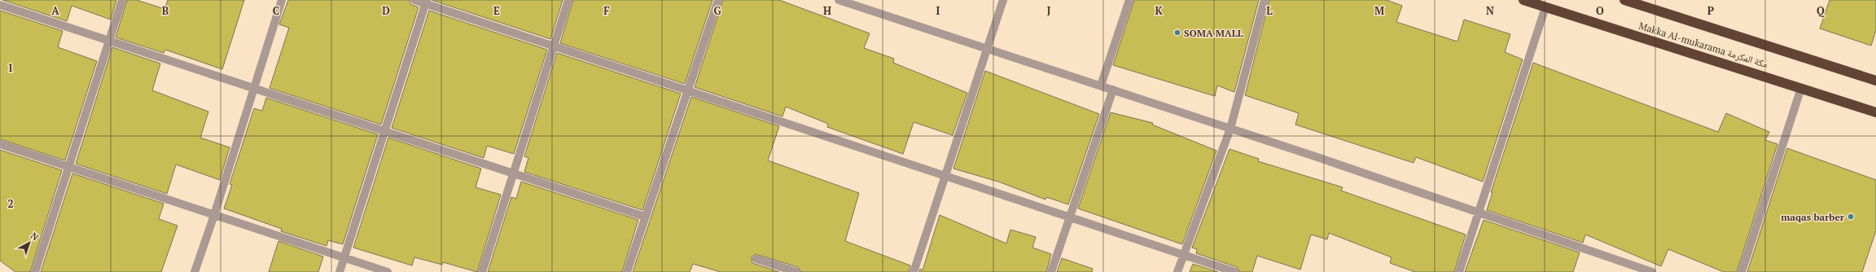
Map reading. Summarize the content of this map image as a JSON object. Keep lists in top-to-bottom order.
{
  "streets": {
    "highway": ["Makka Al-mukarama مكة المكرمة"]
  },
  "places": ["SOMA MALL", "maqas barber"],
  "north": "top right",
  "grid": {
    "columns": [
      "A",
      "B",
      "C",
      "D",
      "E",
      "F",
      "G",
      "H",
      "I",
      "J",
      "K",
      "L",
      "M",
      "N",
      "O",
      "P",
      "Q"
    ],
    "rows": ["1", "2"]
  }
}
